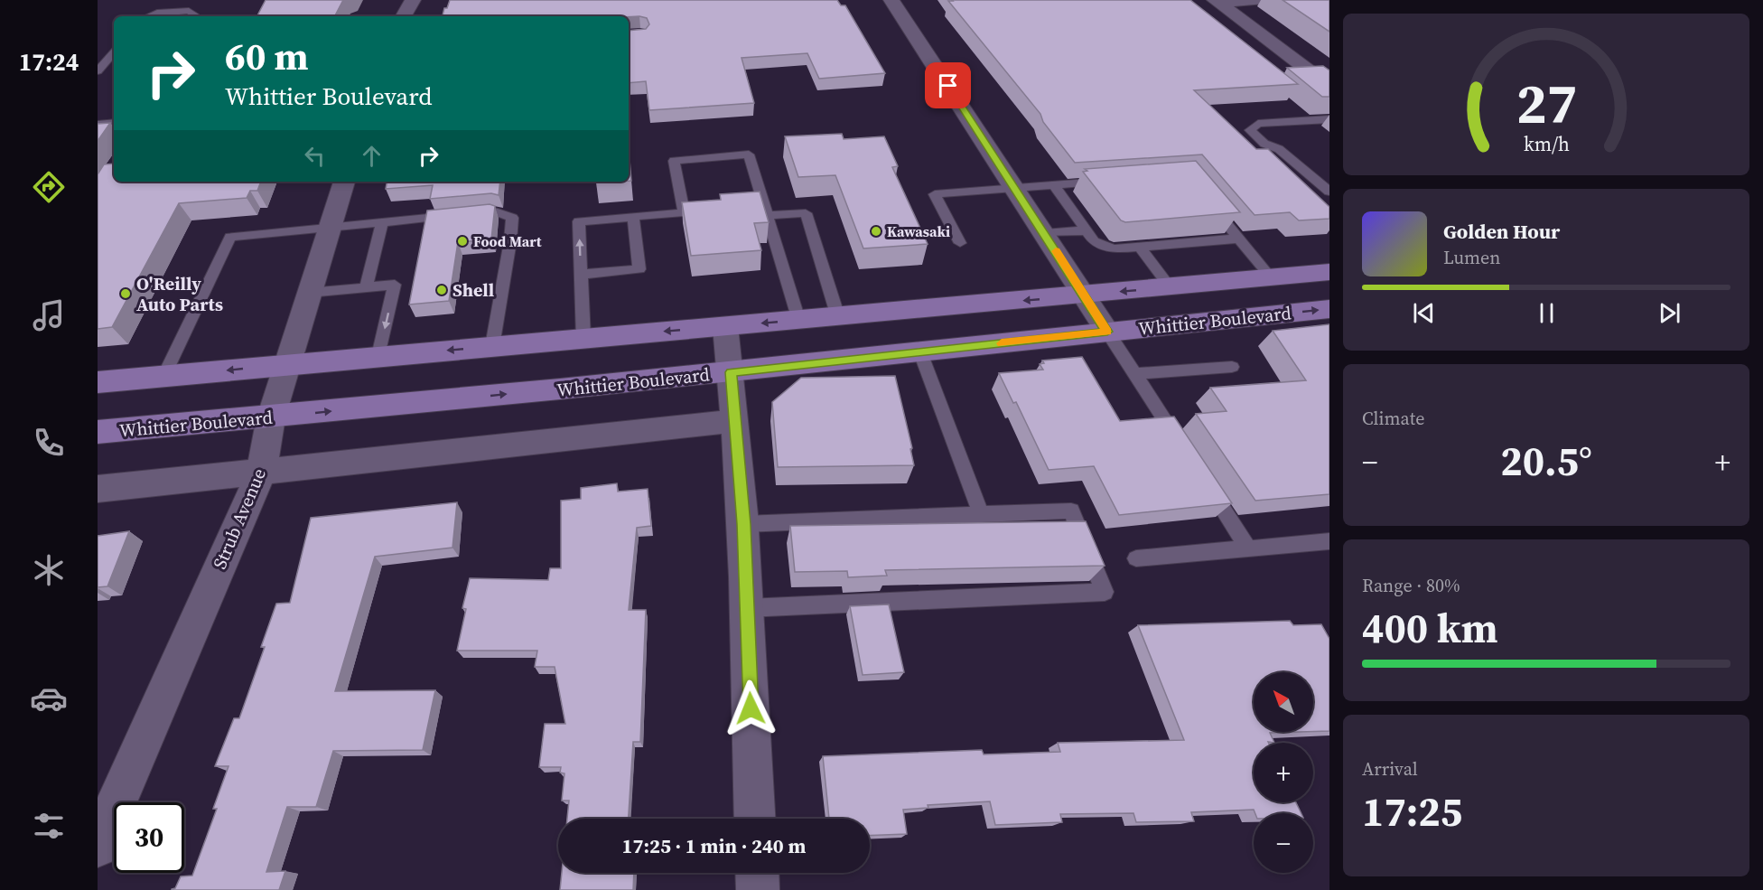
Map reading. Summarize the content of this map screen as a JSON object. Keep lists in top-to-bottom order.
{
  "streets": {
    "main road": ["Whittier Boulevard"],
    "street": ["Strub Avenue"]
  },
  "crossings": [
    ["Whittier Boulevard", "Strub Avenue"]
  ],
  "places": [
    "Kawasaki",
    "Food Mart",
    "Shell",
    "O'Reilly Auto Parts"
  ],
  "north": "top left",
  "page": {
    "tabs": "17:24",
    "turn": ["60 m", "Whittier Boulevard"],
    "song": ["Golden Hour", "Lumen"],
    "tile": [
      "Climate",
      ["Range · 80%", "400 km"],
      ["Arrival", "17:25"]
    ],
    "heat": ["−", "20.5°", "+"],
    "map_buttons": ["+", "−"],
    "limit": "30",
    "trip": "17:25 · 1 min · 240 m",
    "gauge": ["27", "km/h"]
  }
}
